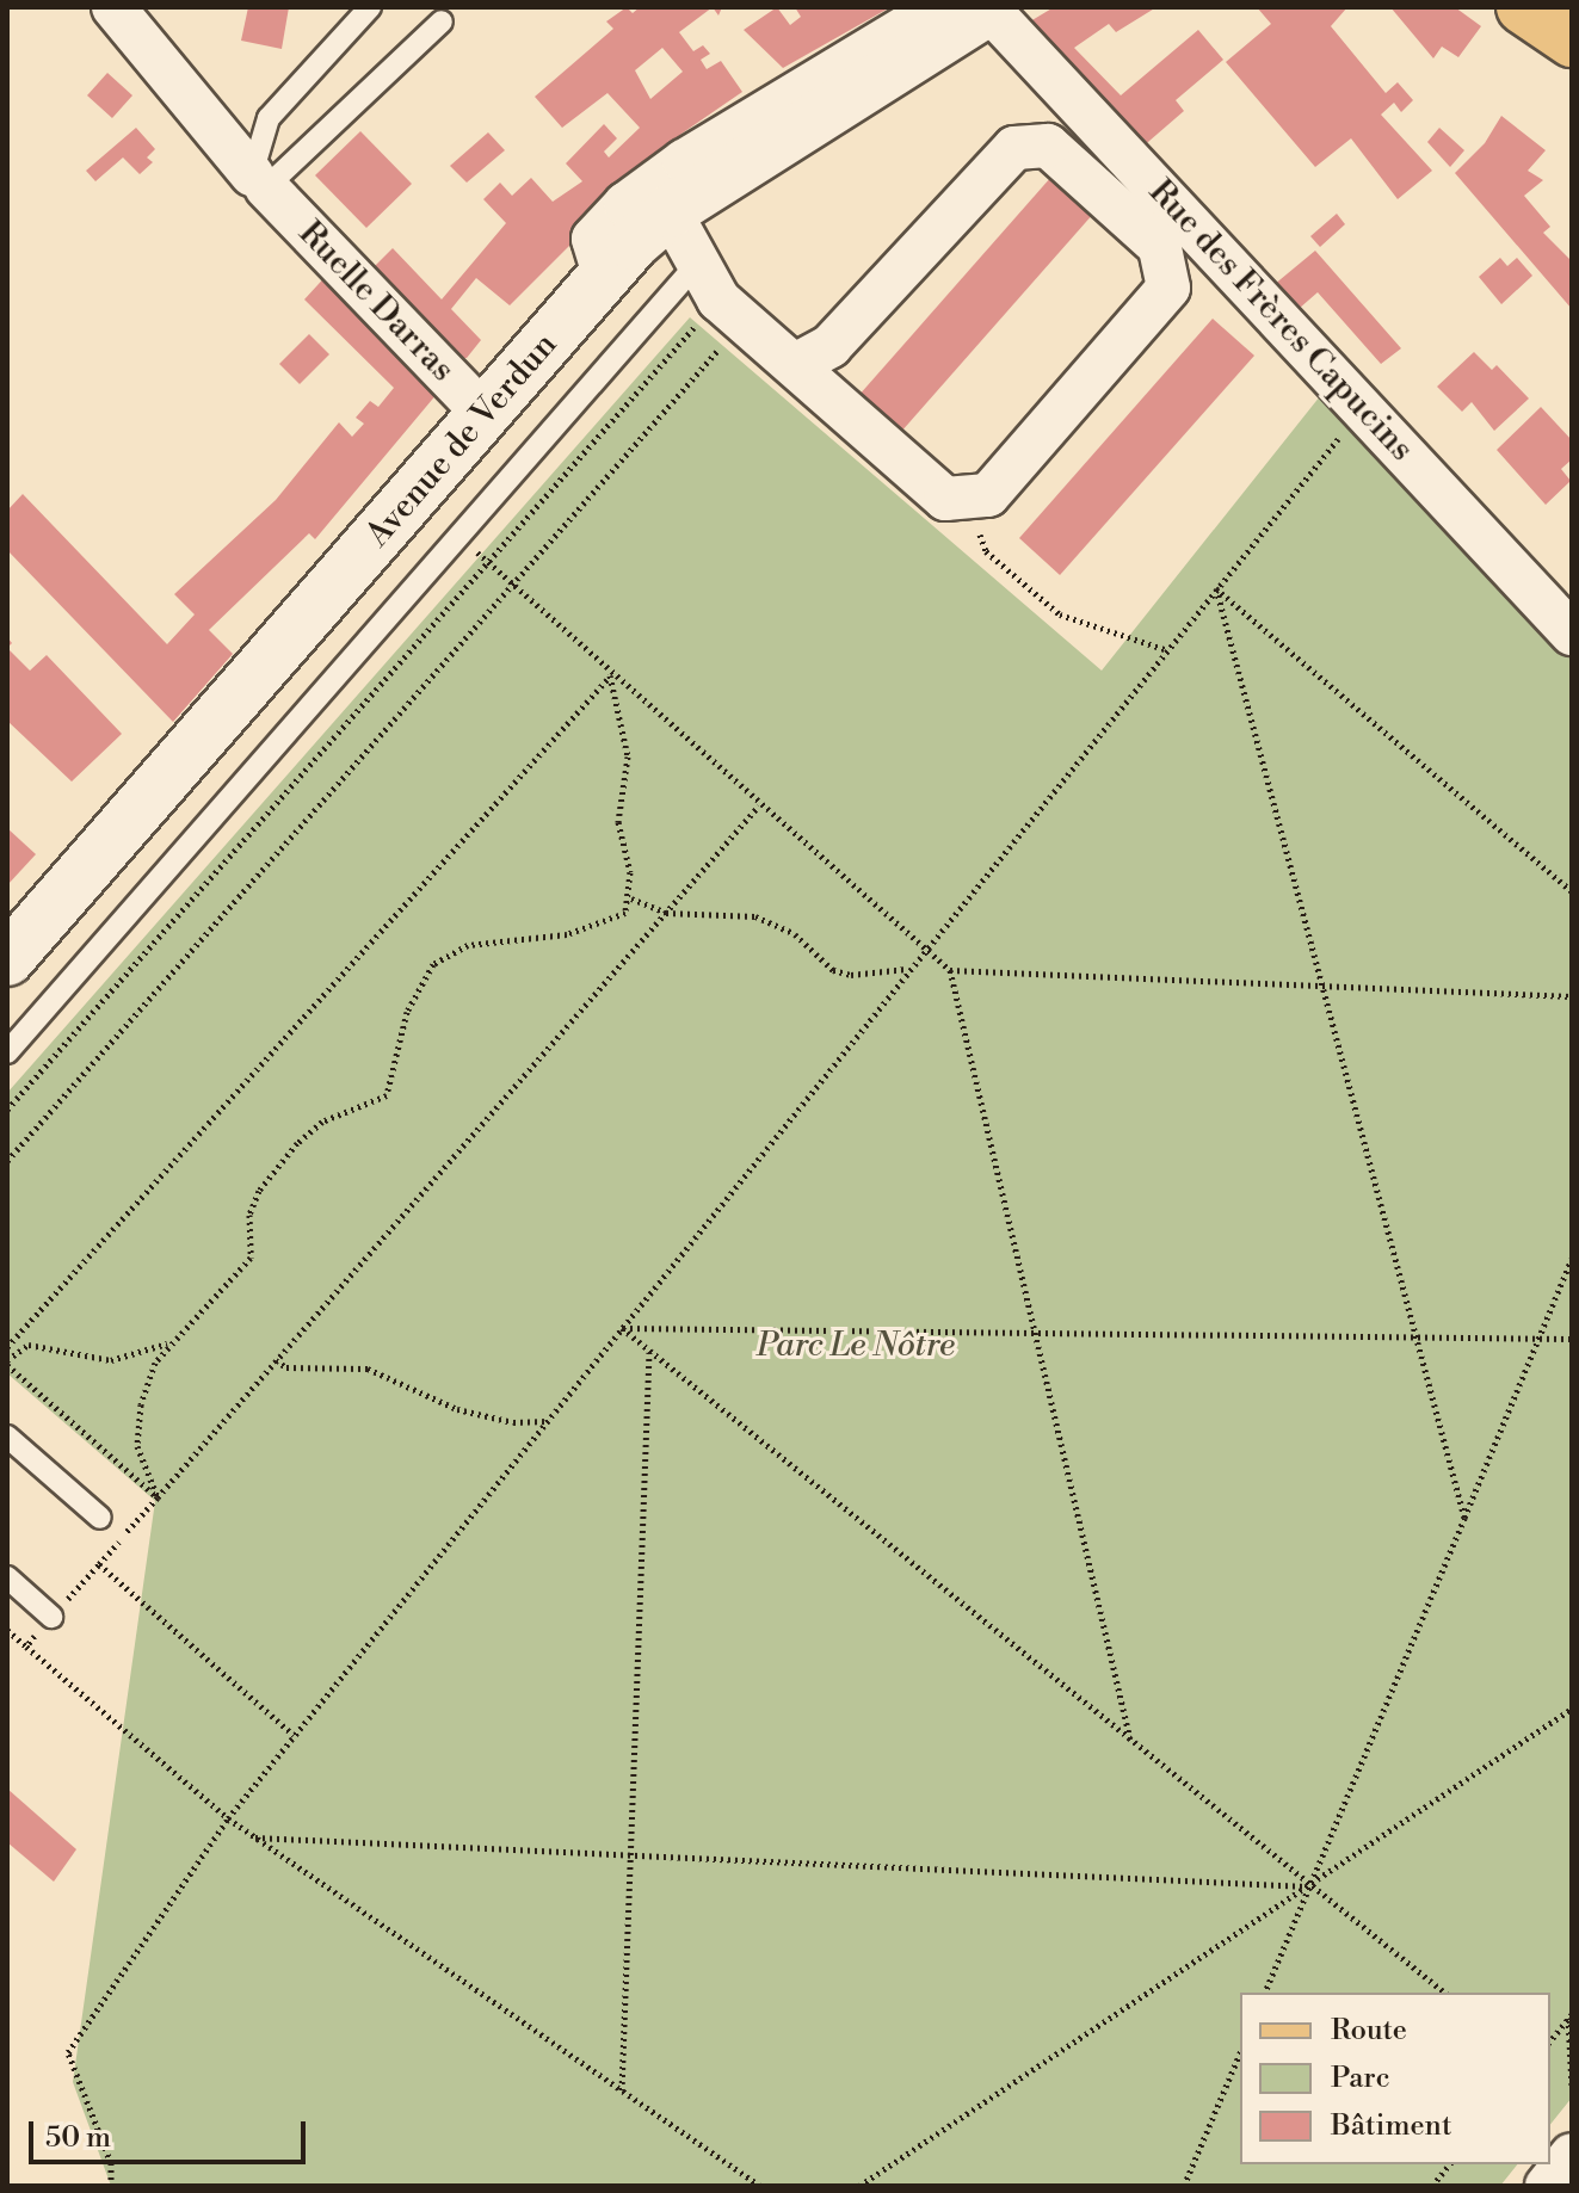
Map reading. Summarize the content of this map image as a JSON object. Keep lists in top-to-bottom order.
{
  "streets": {
    "main road": ["Avenue de Verdun"],
    "street": ["Ruelle Darras", "Rue des Frères Capucins"]
  },
  "crossings": [
    ["Ruelle Darras", "Avenue de Verdun"],
    ["Rue des Frères Capucins", "Avenue de Verdun"]
  ],
  "parks": ["Parc Le Nôtre"],
  "legend": ["Route", "Parc", "Bâtiment"],
  "scale_bar": "50 m"
}
